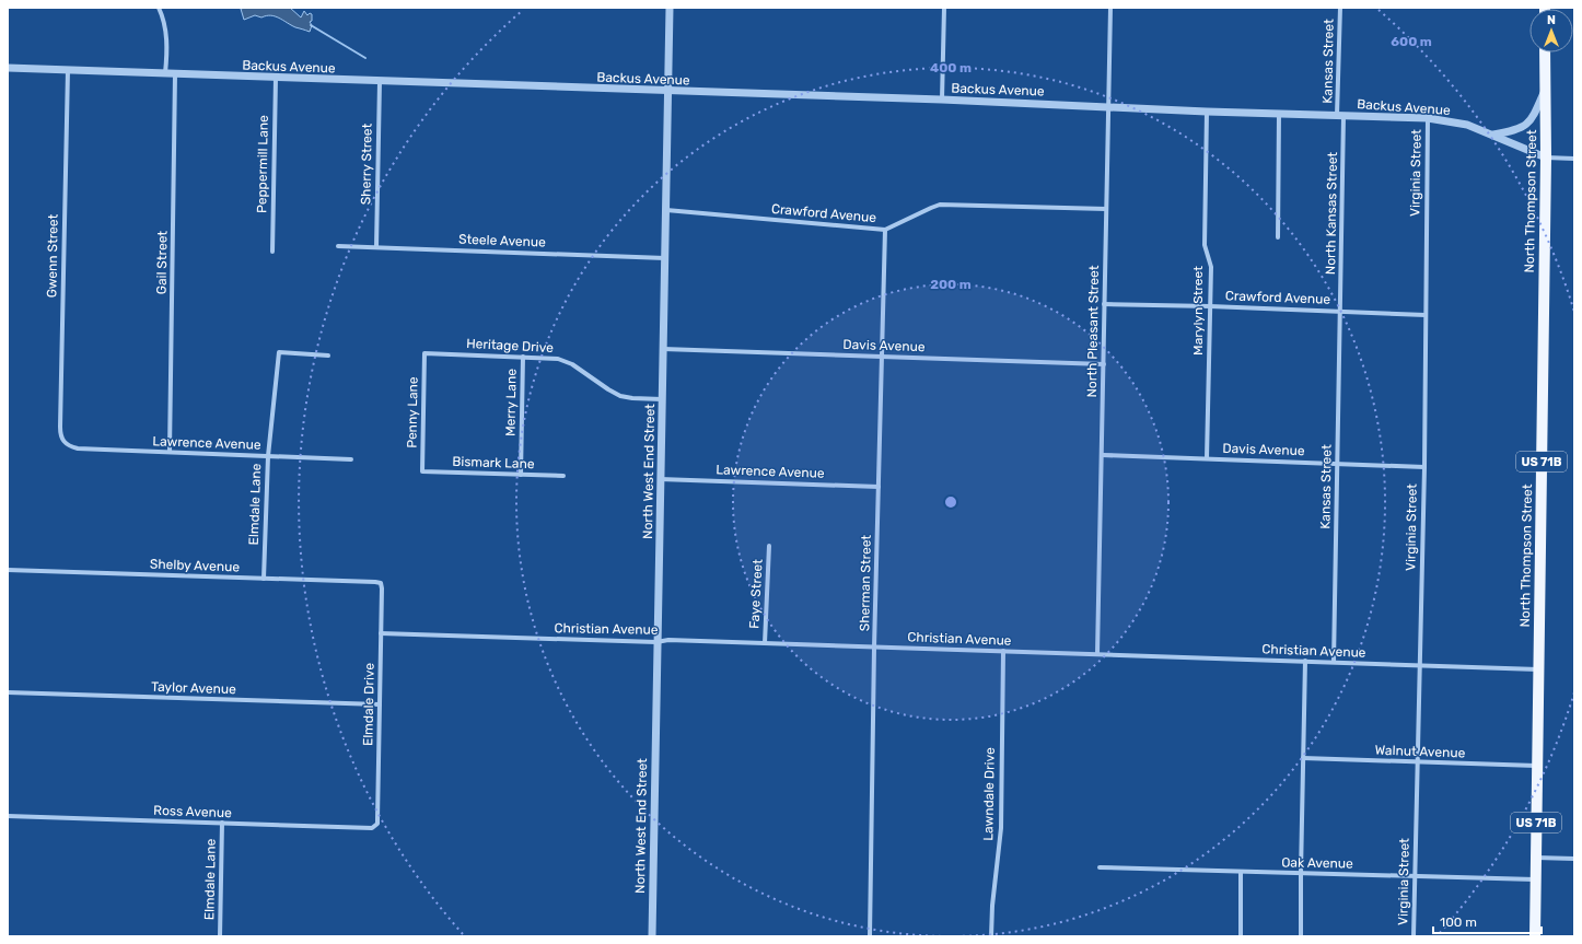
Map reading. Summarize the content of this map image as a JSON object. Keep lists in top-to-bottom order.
{
  "streets": {
    "main road": ["North Thompson Street", "US 71B"],
    "street": [
      "Kansas Street",
      "Backus Avenue",
      "Peppermill Lane",
      "Sherry Street",
      "Virginia Street",
      "Crawford Avenue",
      "North Kansas Street",
      "Steele Avenue",
      "Gwenn Street",
      "Gail Street",
      "Marylyn Street",
      "North Pleasant Street",
      "Heritage Drive",
      "Davis Avenue",
      "Merry Lane",
      "Penny Lane",
      "Lawrence Avenue",
      "Bismark Lane",
      "North West End Street",
      "Elmdale Lane",
      "Shelby Avenue",
      "Sherman Street",
      "Faye Street",
      "Christian Avenue",
      "Taylor Avenue",
      "Elmdale Drive",
      "Walnut Avenue",
      "Lawndale Drive",
      "Ross Avenue",
      "Oak Avenue"
    ]
  },
  "crossings": [
    ["Kansas Street", "Backus Avenue"],
    ["Kansas Street", "Crawford Avenue"],
    ["Kansas Street", "North Kansas Street"],
    ["Kansas Street", "Davis Avenue"],
    ["Kansas Street", "Christian Avenue"],
    ["Backus Avenue", "Peppermill Lane"],
    ["Backus Avenue", "Sherry Street"],
    ["Backus Avenue", "Virginia Street"],
    ["Backus Avenue", "North Thompson Street"],
    ["Backus Avenue", "North Kansas Street"],
    ["Backus Avenue", "Gwenn Street"],
    ["Backus Avenue", "Gail Street"],
    ["Backus Avenue", "Marylyn Street"],
    ["Backus Avenue", "North Pleasant Street"],
    ["Backus Avenue", "North West End Street"],
    ["Sherry Street", "Steele Avenue"],
    ["Virginia Street", "Crawford Avenue"],
    ["Virginia Street", "Davis Avenue"],
    ["Virginia Street", "Christian Avenue"],
    ["Virginia Street", "Walnut Avenue"],
    ["Virginia Street", "Oak Avenue"],
    ["North Thompson Street", "Christian Avenue"],
    ["North Thompson Street", "Walnut Avenue"],
    ["North Thompson Street", "Oak Avenue"],
    ["Crawford Avenue", "North Kansas Street"],
    ["Crawford Avenue", "Marylyn Street"],
    ["Crawford Avenue", "North Pleasant Street"],
    ["Crawford Avenue", "North West End Street"],
    ["Crawford Avenue", "Sherman Street"],
    ["Steele Avenue", "North West End Street"],
    ["Gwenn Street", "Lawrence Avenue"],
    ["Gail Street", "Lawrence Avenue"],
    ["Marylyn Street", "Davis Avenue"],
    ["North Pleasant Street", "Davis Avenue"],
    ["North Pleasant Street", "Christian Avenue"],
    ["Heritage Drive", "Merry Lane"],
    ["Heritage Drive", "Penny Lane"],
    ["Heritage Drive", "North West End Street"],
    ["Davis Avenue", "North West End Street"],
    ["Davis Avenue", "Sherman Street"],
    ["Merry Lane", "Bismark Lane"],
    ["Penny Lane", "Bismark Lane"],
    ["Lawrence Avenue", "North West End Street"],
    ["Lawrence Avenue", "Elmdale Lane"],
    ["Lawrence Avenue", "Sherman Street"],
    ["North West End Street", "Christian Avenue"],
    ["Elmdale Lane", "Shelby Avenue"],
    ["Elmdale Lane", "Ross Avenue"],
    ["Shelby Avenue", "Elmdale Drive"],
    ["Sherman Street", "Christian Avenue"],
    ["Faye Street", "Christian Avenue"],
    ["Christian Avenue", "Elmdale Drive"],
    ["Christian Avenue", "Lawndale Drive"],
    ["Taylor Avenue", "Elmdale Drive"],
    ["Elmdale Drive", "Ross Avenue"]
  ],
  "scale_bar": "100 m",
  "north": "top",
  "rings": ["600 m", "400 m", "200 m"]
}
